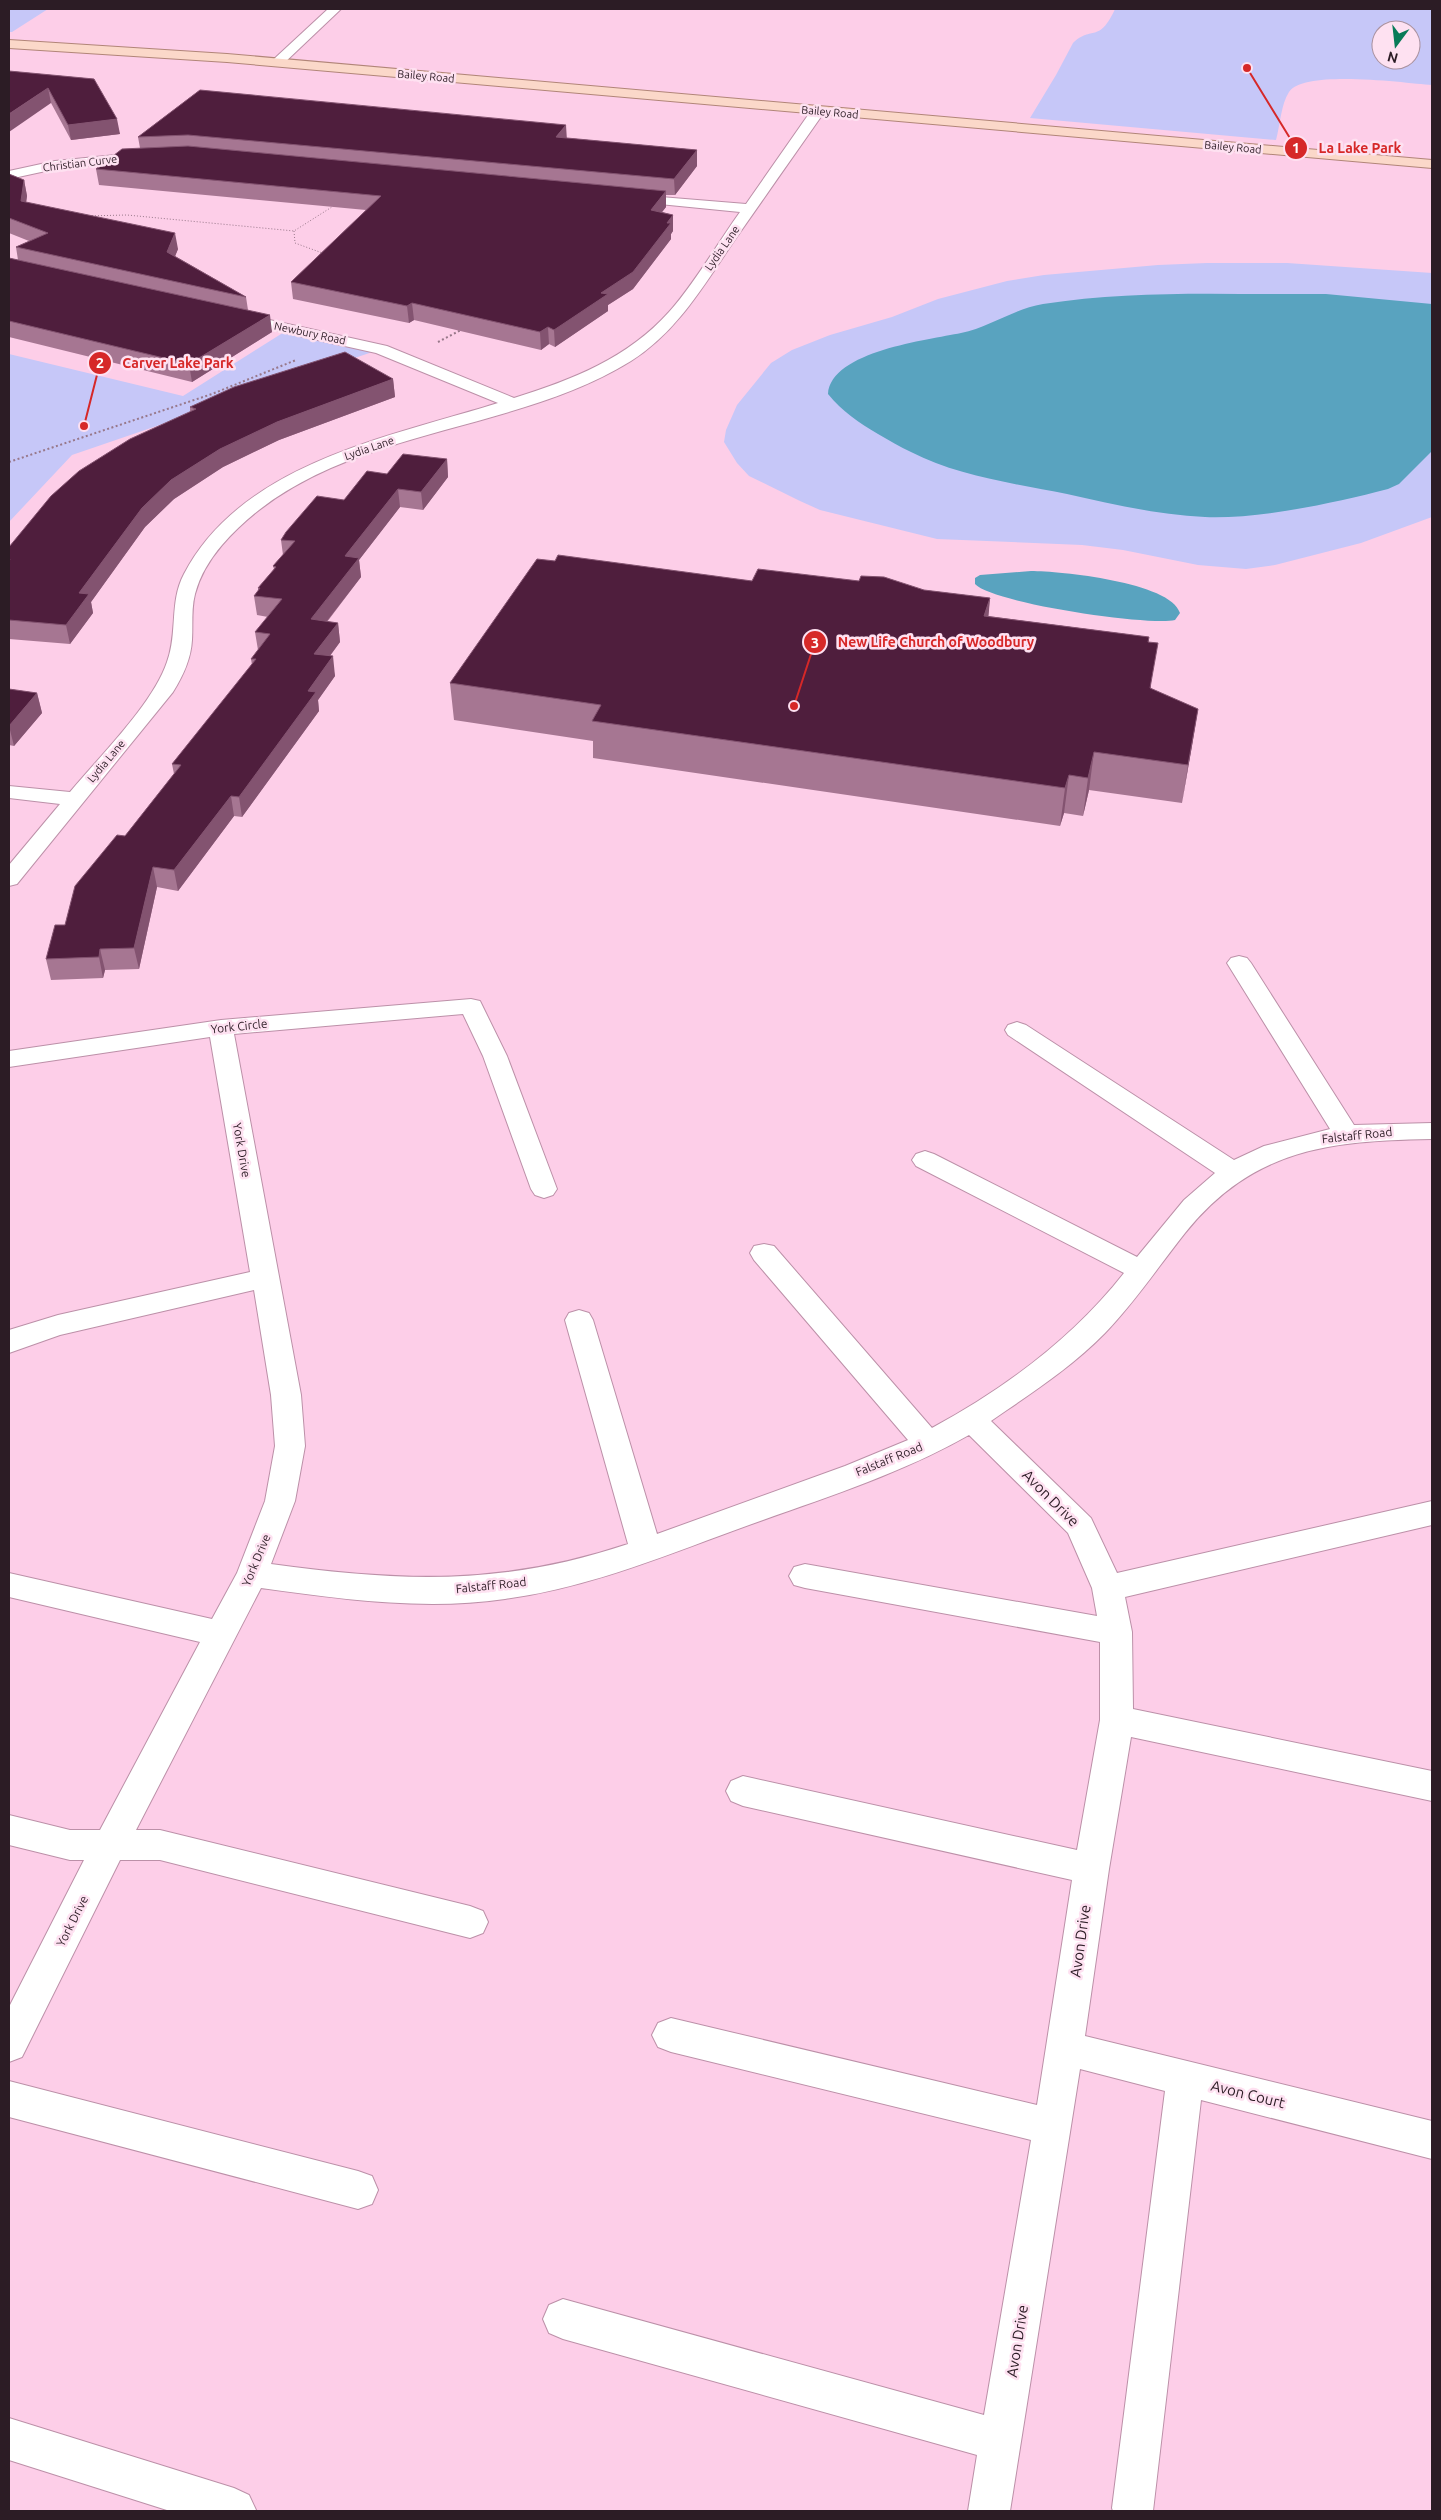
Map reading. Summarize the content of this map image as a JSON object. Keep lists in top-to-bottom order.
{
  "streets": {
    "main road": ["Bailey Road"],
    "street": [
      "Christian Curve",
      "Lydia Lane",
      "Newbury Road",
      "York Circle",
      "Falstaff Road",
      "York Drive",
      "Avon Drive",
      "Avon Court"
    ]
  },
  "crossings": [
    ["Bailey Road", "Lydia Lane"],
    ["Lydia Lane", "Newbury Road"],
    ["York Circle", "York Drive"],
    ["Falstaff Road", "York Drive"],
    ["Falstaff Road", "Avon Drive"],
    ["Avon Drive", "Avon Court"]
  ],
  "places": ["La Lake Park", "Carver Lake Park", "New Life Church of Woodbury"],
  "north": "bottom"
}
